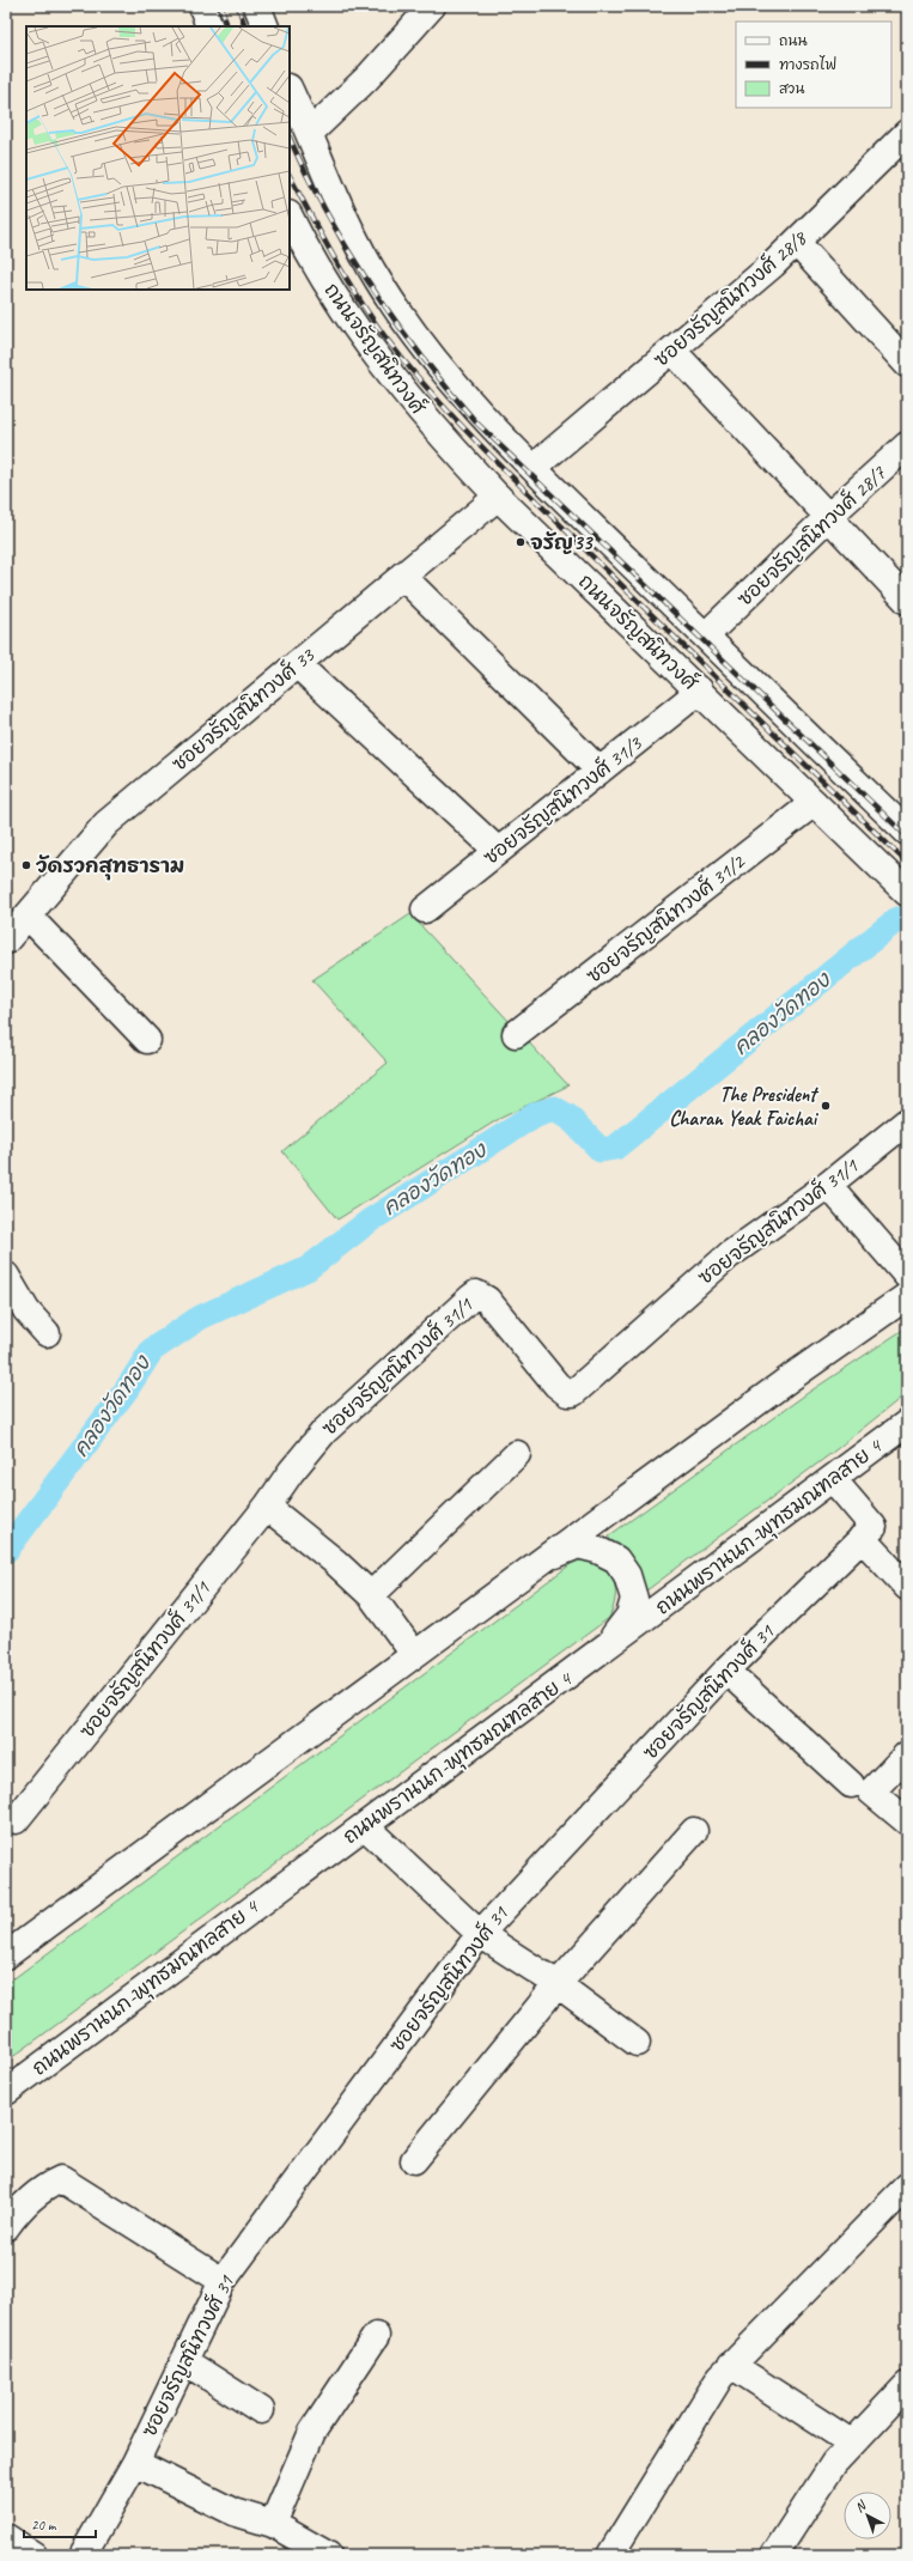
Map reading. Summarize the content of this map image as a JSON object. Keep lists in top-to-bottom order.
{
  "streets": {
    "street": [
      "ซอยจรัญสนิทวงศ์ 28/8",
      "ถนนจรัญสนิทวงศ์",
      "ซอยจรัญสนิทวงศ์ 28/7",
      "ซอยจรัญสนิทวงศ์ 33",
      "ซอยจรัญสนิทวงศ์ 31/3",
      "ซอยจรัญสนิทวงศ์ 31/2",
      "ซอยจรัญสนิทวงศ์ 31/1",
      "ถนนพรานนก-พุทธมณฑลสาย 4",
      "ซอยจรัญสนิทวงศ์ 31"
    ]
  },
  "crossings": [
    ["ซอยจรัญสนิทวงศ์ 28/8", "ถนนจรัญสนิทวงศ์"],
    ["ถนนจรัญสนิทวงศ์", "ซอยจรัญสนิทวงศ์ 28/7"],
    ["ถนนจรัญสนิทวงศ์", "ซอยจรัญสนิทวงศ์ 33"],
    ["ถนนจรัญสนิทวงศ์", "ซอยจรัญสนิทวงศ์ 31/3"],
    ["ถนนจรัญสนิทวงศ์", "ซอยจรัญสนิทวงศ์ 31/2"],
    ["ถนนพรานนก-พุทธมณฑลสาย 4", "ซอยจรัญสนิทวงศ์ 31"]
  ],
  "water": ["คลองวัดทอง"],
  "places": ["จรัญ33", "วัดรวกสุทธาราม", "The President Charan Yeak Faichai"],
  "legend": ["ถนน", "ทางรถไฟ", "สวน"],
  "scale_bar": "20 m",
  "north": "top left"
}
